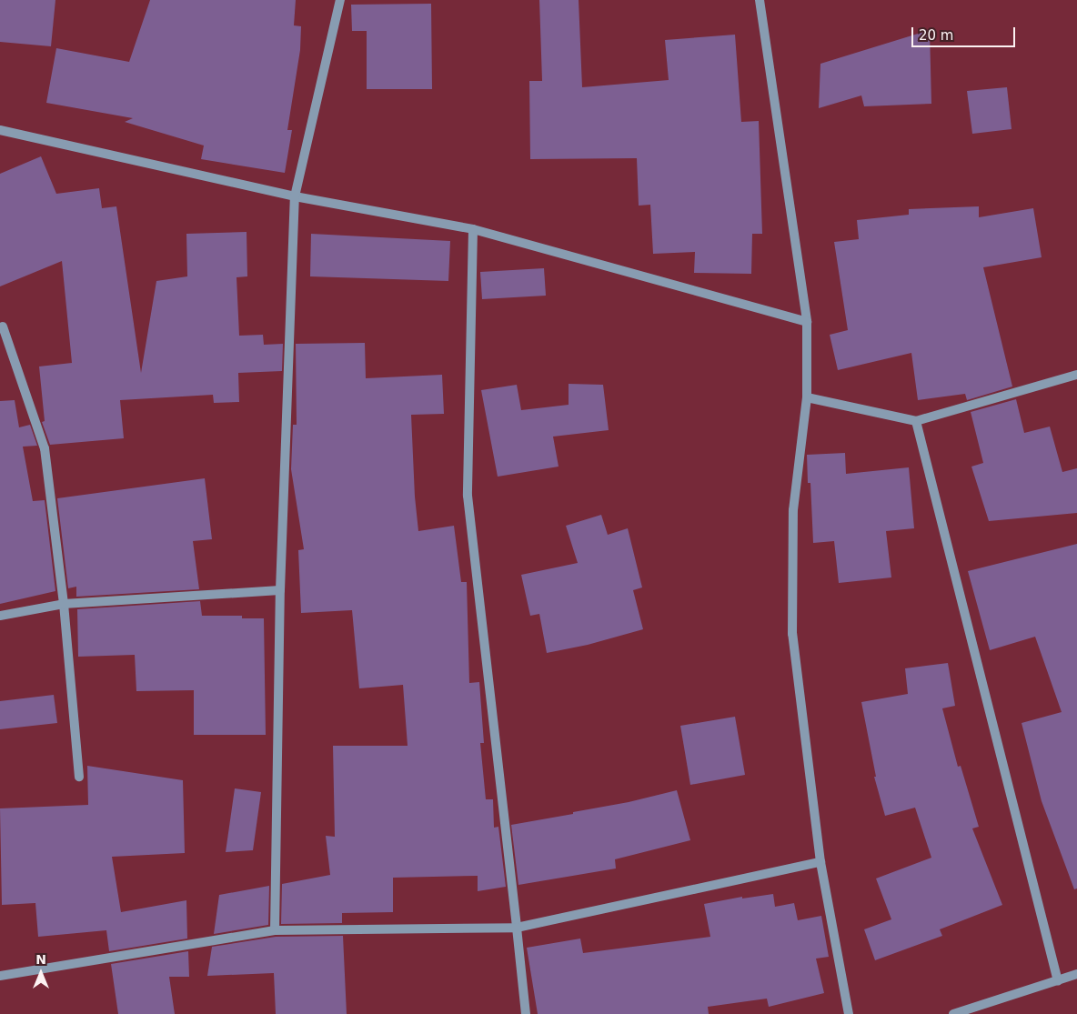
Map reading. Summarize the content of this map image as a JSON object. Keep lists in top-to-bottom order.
{
  "scale_bar": "20 m",
  "north": "top"
}
